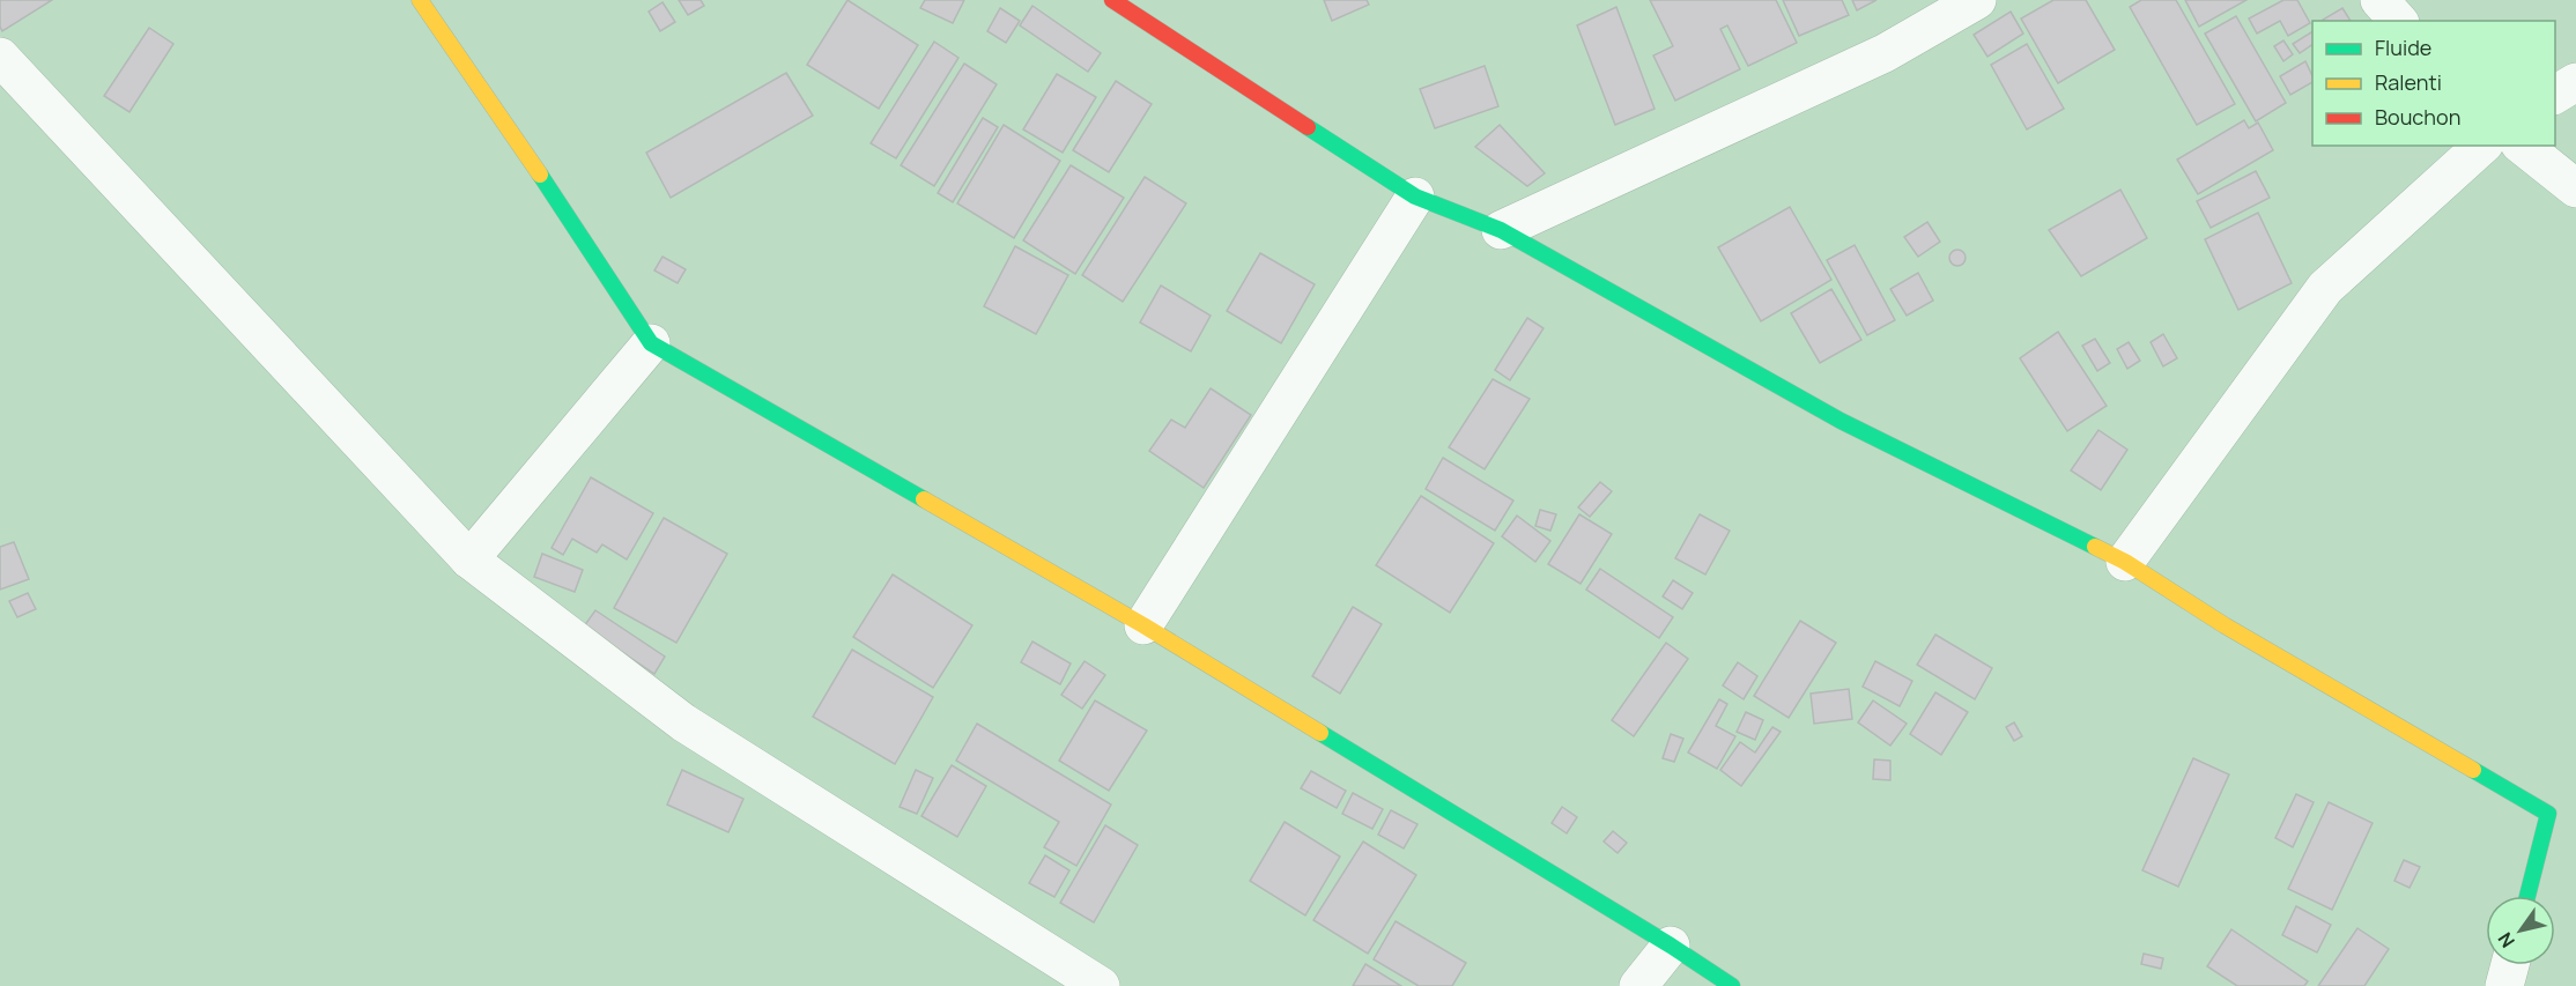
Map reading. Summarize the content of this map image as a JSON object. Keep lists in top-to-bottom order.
{
  "legend": ["Fluide", "Ralenti", "Bouchon"],
  "north": "bottom left"
}
